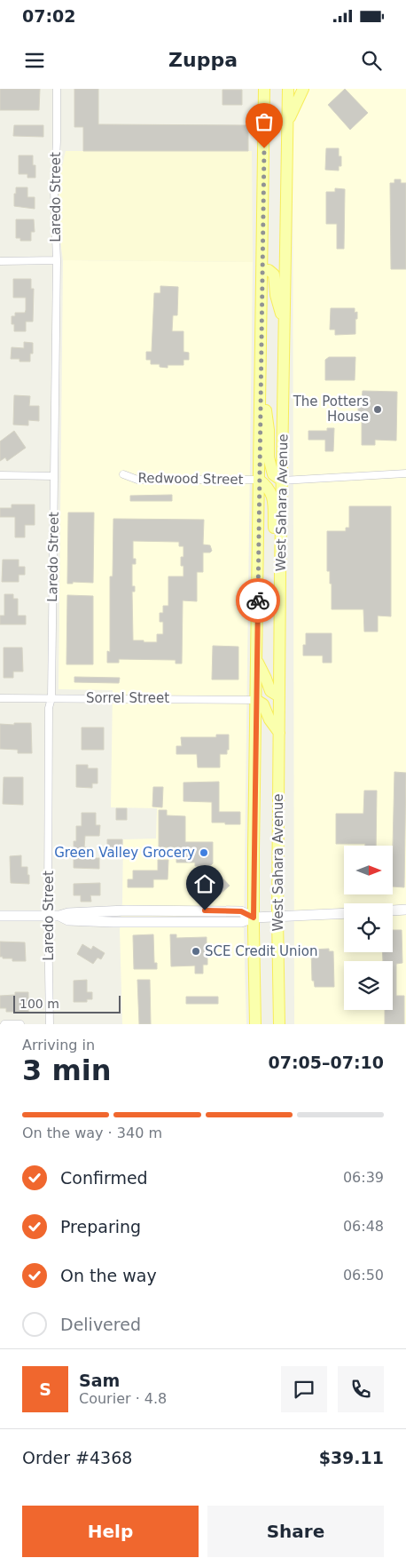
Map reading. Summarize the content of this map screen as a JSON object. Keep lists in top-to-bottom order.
{
  "streets": {
    "main road": ["West Sahara Avenue"],
    "street": ["Laredo Street", "Redwood Street", "Sorrel Street"]
  },
  "crossings": [
    ["Laredo Street", "Sorrel Street"],
    ["Redwood Street", "West Sahara Avenue"],
    ["West Sahara Avenue", "Sorrel Street"]
  ],
  "places": ["The Potters House", "Green Valley Grocery", "SCE Credit Union"],
  "scale_bar": "100 m",
  "north": "right",
  "page": {
    "status": "07:02",
    "header": "Zuppa",
    "scale": "100 m",
    "heading": ["3 min", "Arriving in", "07:05–07:10"],
    "panel": [
      "Sam",
      "Courier · 4.8",
      "Order #4368",
      "$39.11"
    ],
    "bar": "On the way · 340 m",
    "list": [
      ["Confirmed", "06:39"],
      ["Preparing", "06:48"],
      ["On the way", "06:50"],
      "Delivered"
    ],
    "round": "S",
    "buttons": ["Help", "Share"]
  }
}
